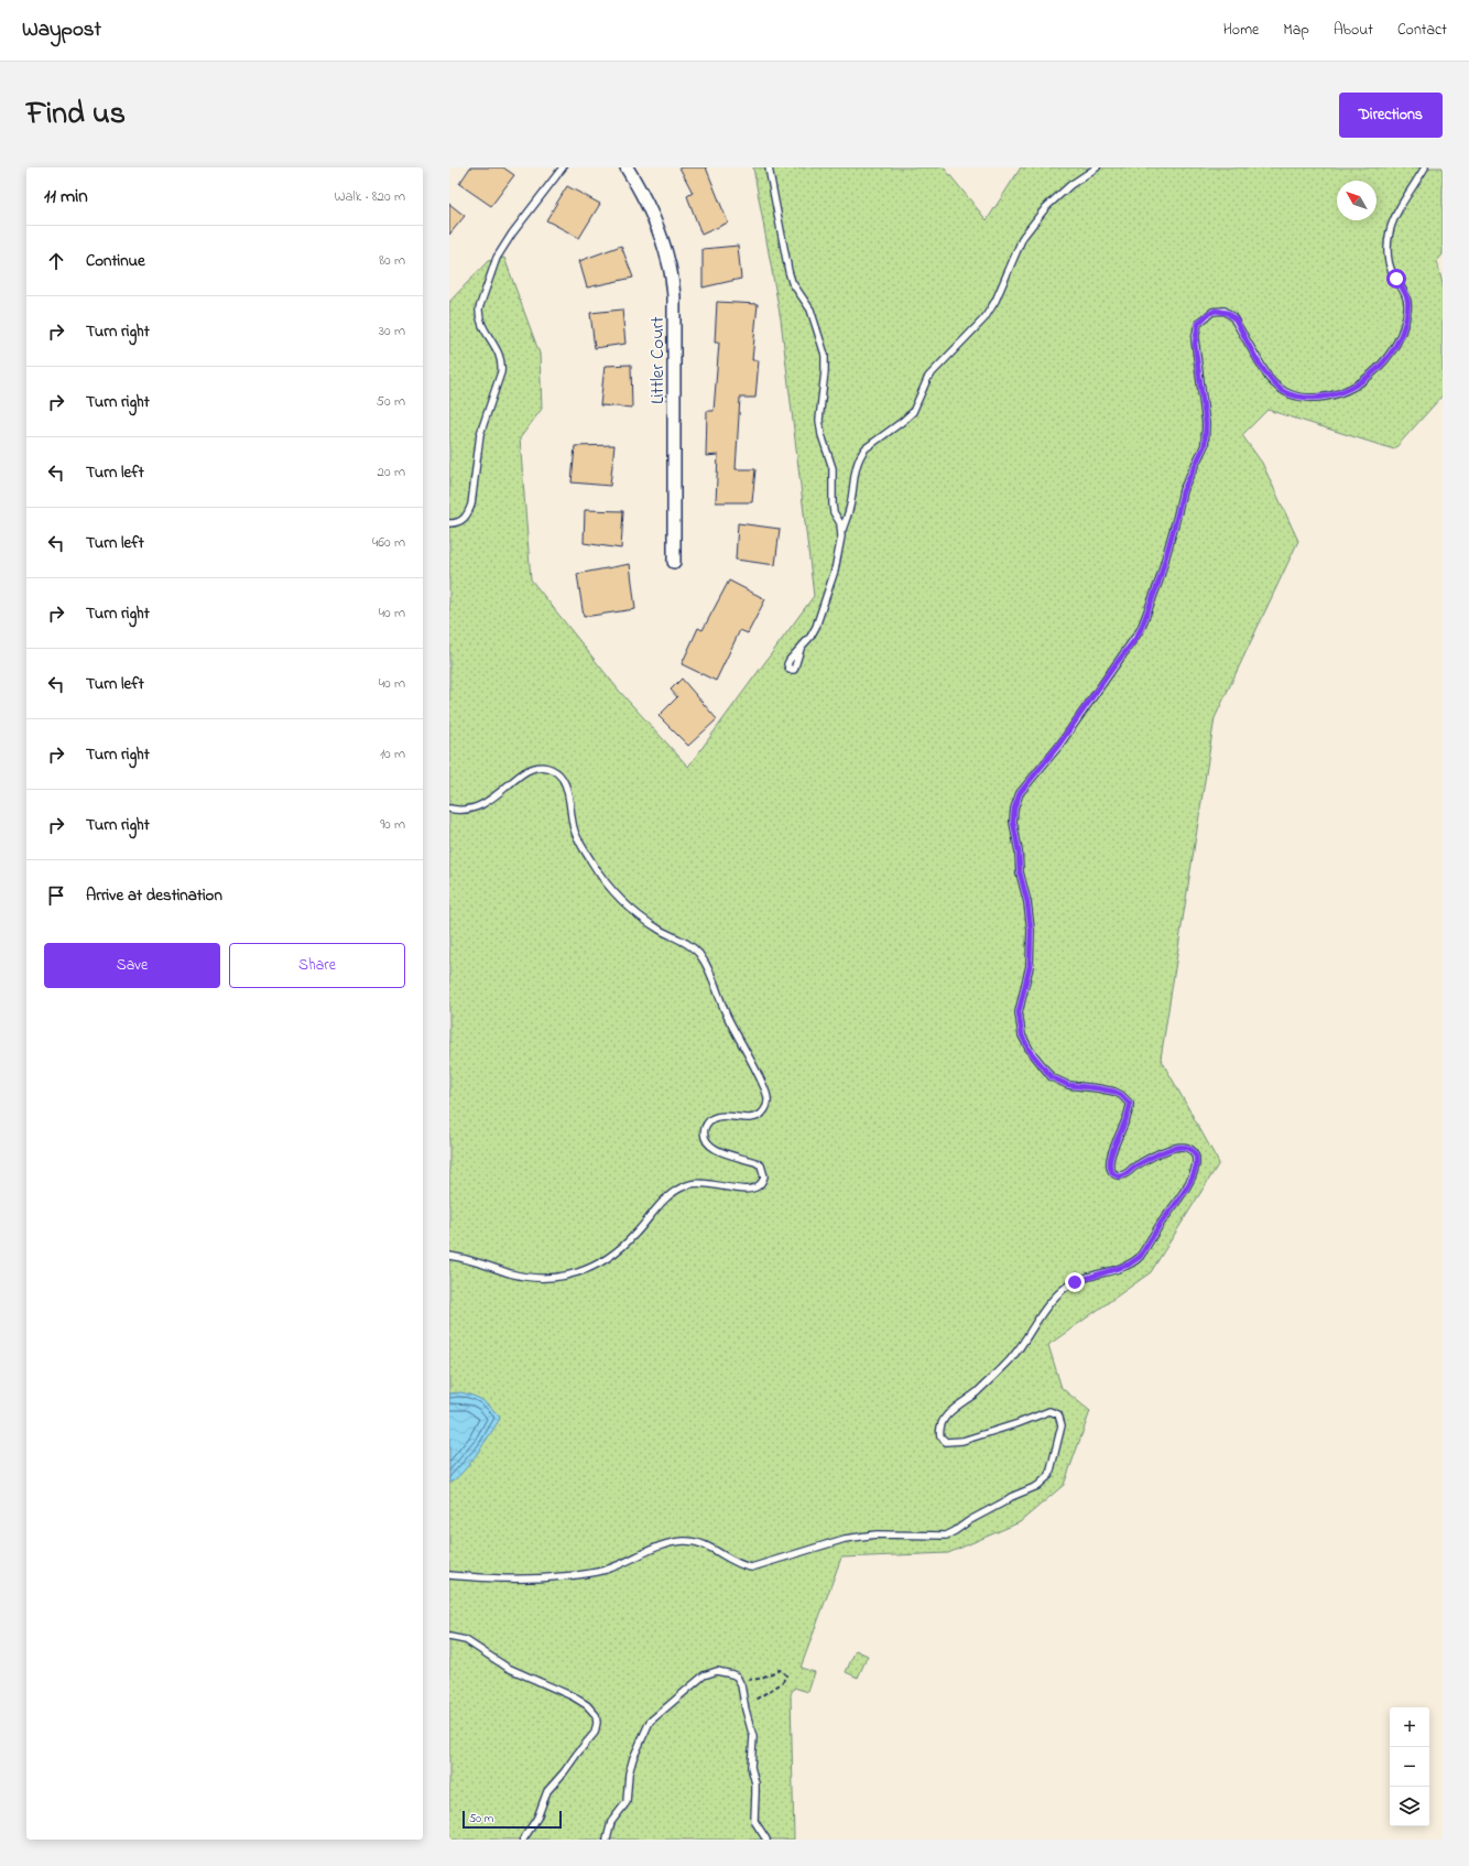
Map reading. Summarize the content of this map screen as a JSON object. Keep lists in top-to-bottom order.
{
  "streets": {
    "street": ["Littler Court"]
  },
  "scale_bar": "50 m",
  "north": "top left",
  "page": {
    "header": "Waypost",
    "nav": [
      "Home",
      "Map",
      "About",
      "Contact"
    ],
    "title": "Find us",
    "buttons": [
      "Directions",
      ["Save", "Share"]
    ],
    "heading": ["11 min", "Walk · 820 m"],
    "list": [
      ["Continue", "80 m"],
      ["Turn right", "30 m"],
      ["Turn right", "50 m"],
      ["Turn left", "20 m"],
      ["Turn left", "460 m"],
      ["Turn right", "40 m"],
      ["Turn left", "40 m"],
      ["Turn right", "10 m"],
      ["Turn right", "90 m"],
      "Arrive at destination"
    ],
    "map_buttons": ["+", "−"],
    "scale": "50 m"
  }
}
